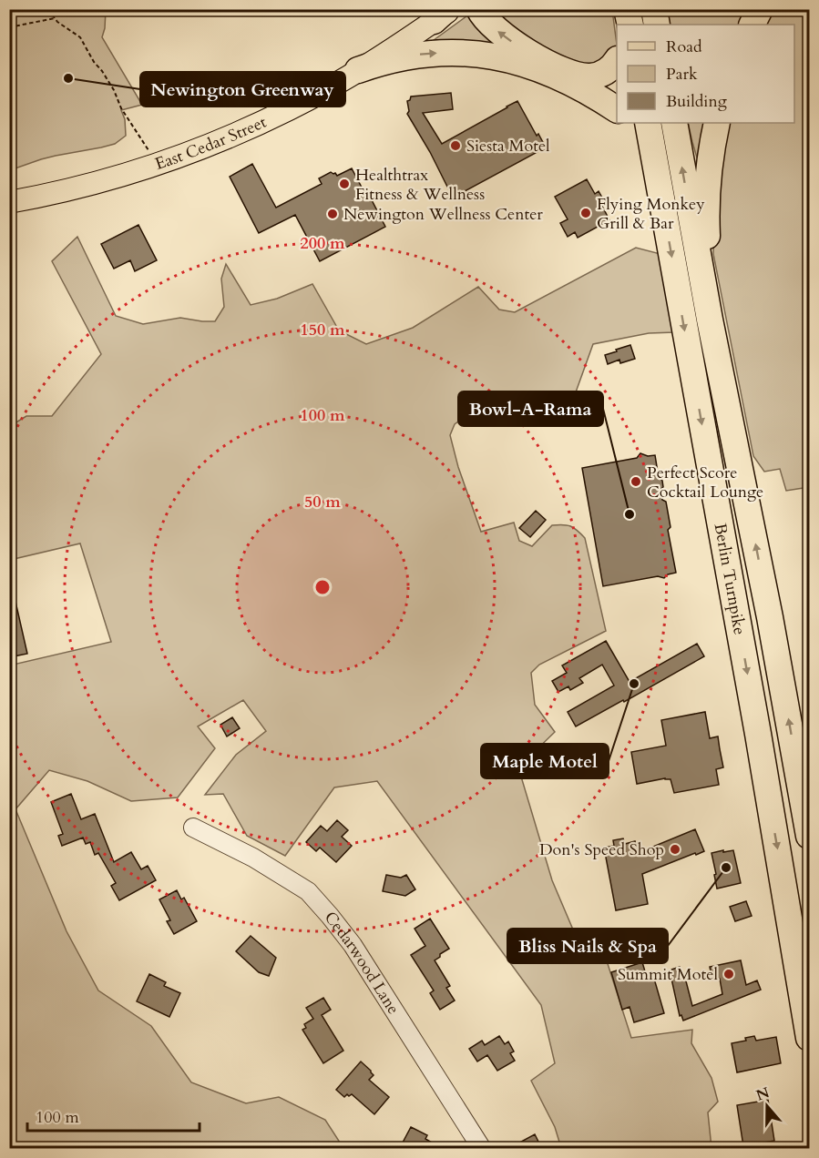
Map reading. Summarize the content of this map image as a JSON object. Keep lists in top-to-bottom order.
{
  "streets": {
    "highway": ["Berlin Turnpike"],
    "main road": ["East Cedar Street"],
    "street": ["Cedarwood Lane"]
  },
  "places": [
    "Newington Greenway",
    "Siesta Motel",
    "Healthtrax Fitness & Wellness",
    "Flying Monkey Grill & Bar",
    "Newington Wellness Center",
    "Perfect Score Cocktail Lounge",
    "Bowl-A-Rama",
    "Maple Motel",
    "Don's Speed Shop",
    "Bliss Nails & Spa",
    "Summit Motel"
  ],
  "legend": ["Road", "Park", "Building"],
  "scale_bar": "100 m",
  "north": "top",
  "rings": [
    "200 m",
    "150 m",
    "100 m",
    "50 m"
  ]
}
